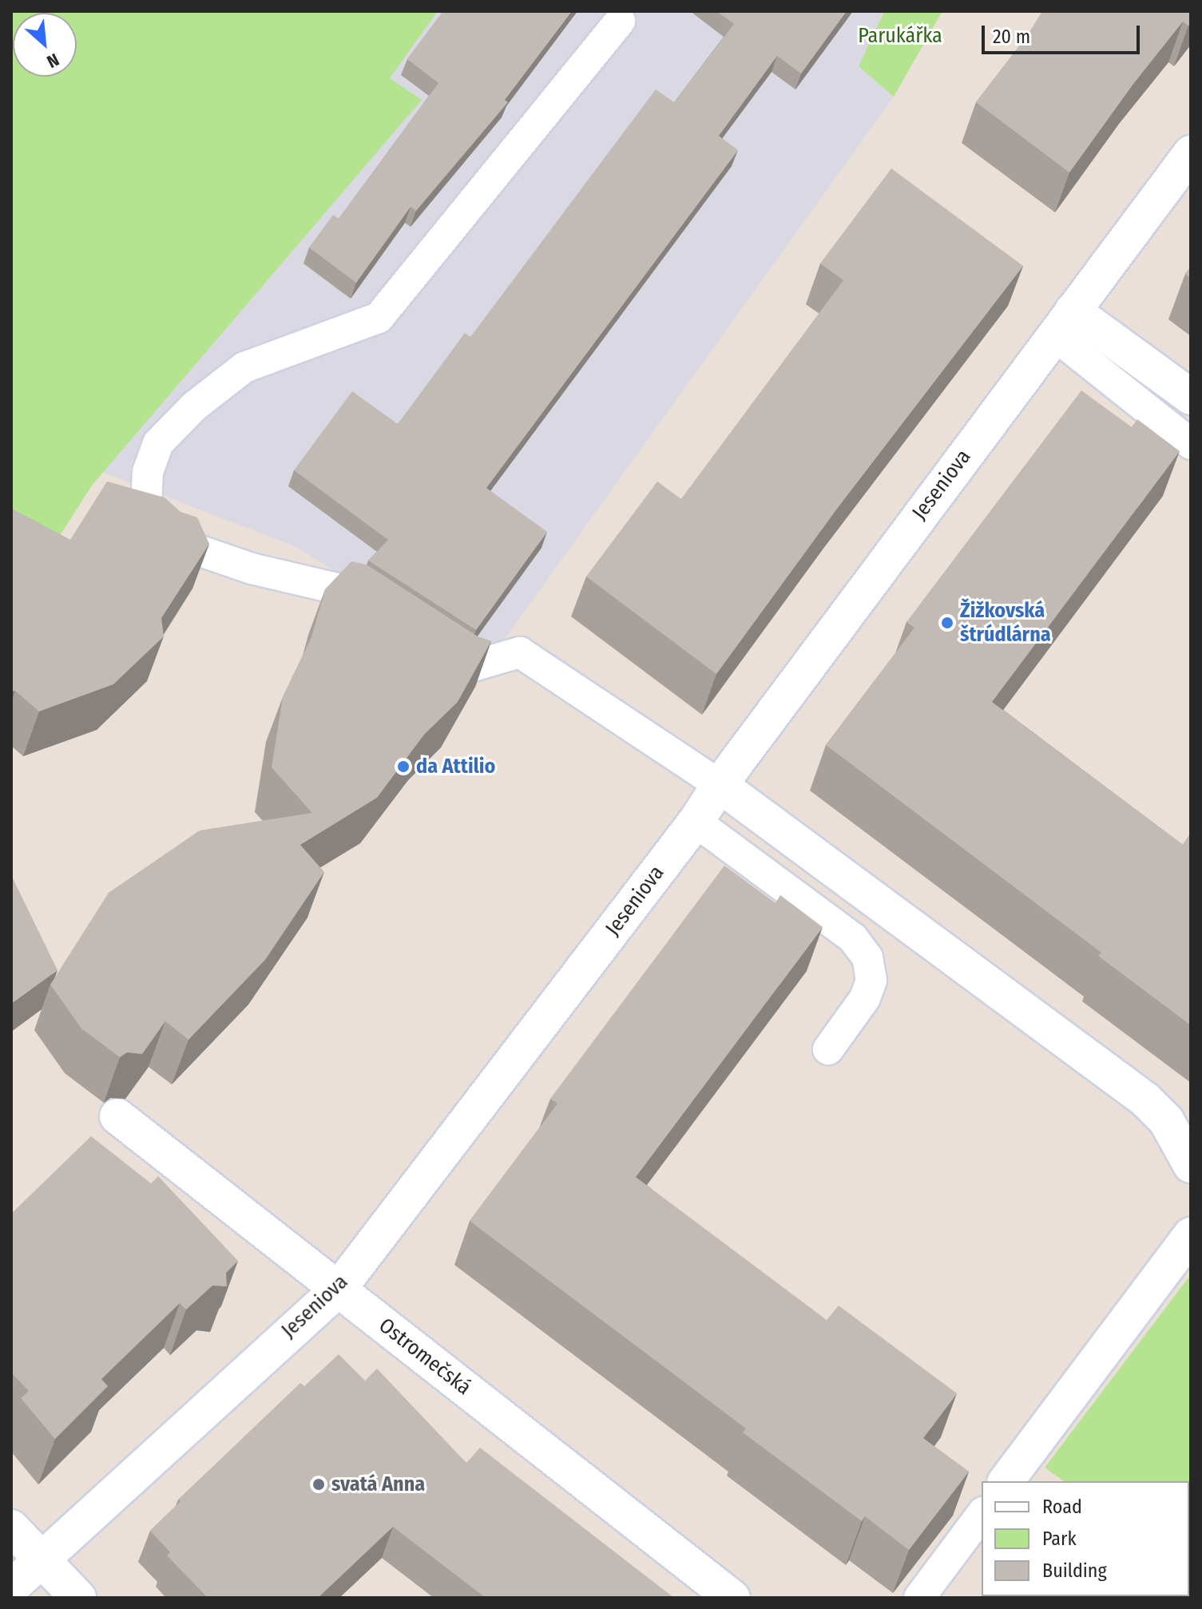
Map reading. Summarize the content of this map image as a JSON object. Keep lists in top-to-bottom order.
{
  "streets": {
    "street": ["Jeseniova", "Ostromečská"]
  },
  "crossings": [
    ["Jeseniova", "Ostromečská"]
  ],
  "parks": ["Parukářka"],
  "places": ["Žižkovská štrúdlárna", "da Attilio", "svatá Anna"],
  "legend": ["Road", "Park", "Building"],
  "scale_bar": "20 m",
  "north": "bottom right"
}
